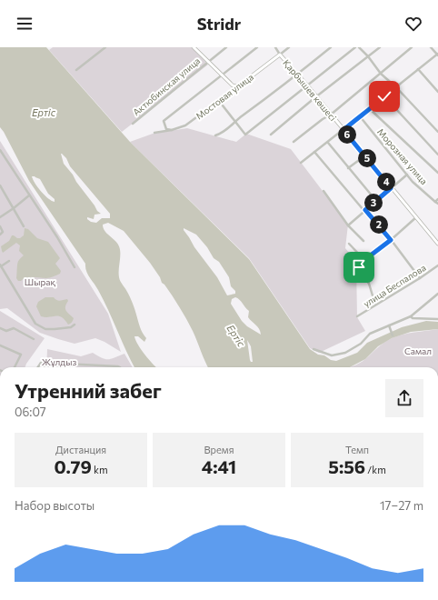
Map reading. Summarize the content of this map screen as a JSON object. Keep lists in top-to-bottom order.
{
  "streets": {
    "main road": ["Қарбышев көшесі", "Мостовая улица"],
    "street": ["Актюбинская улица", "Морозная улица", "улица Беспалова"]
  },
  "crossings": [
    ["Қарбышев көшесі", "Мостовая улица"]
  ],
  "water": ["Ертіс"],
  "parks": ["Шырақ", "Самал", "Жұлдыз"],
  "page": {
    "header": "Stridr",
    "pins": [
      "6",
      "5",
      "4",
      "3",
      "2"
    ],
    "heading": ["Утренний забег", "06:07"],
    "stats": [
      ["Дистанция", "0.79 km"],
      ["Время", "4:41"],
      ["Темп", "5:56 /km"]
    ],
    "chart": ["Набор высоты", "17–27 m"]
  }
}
